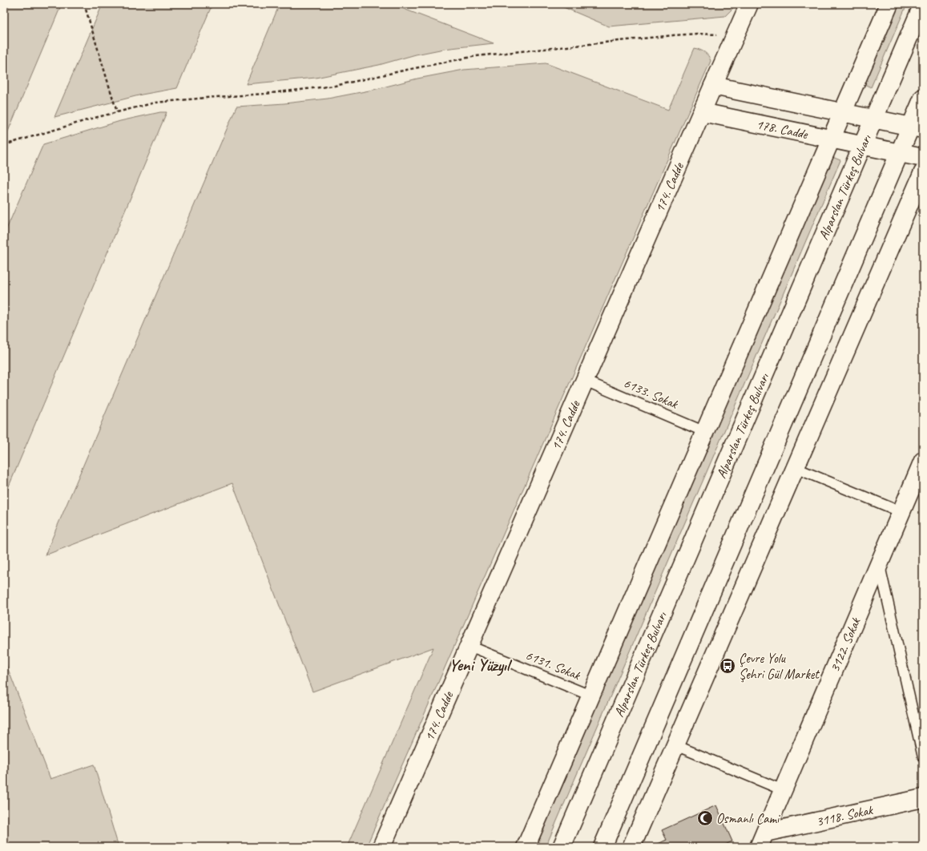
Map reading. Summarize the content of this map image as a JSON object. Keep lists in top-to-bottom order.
{
  "streets": {
    "main road": [
      "178. Cadde",
      "Alparslan Türkeş Bulvarı",
      "174. Cadde",
      "3122. Sokak",
      "3118. Sokak"
    ],
    "lane": ["6133. Sokak", "6131. Sokak"]
  },
  "crossings": [
    ["178. Cadde", "Alparslan Türkeş Bulvarı"],
    ["178. Cadde", "174. Cadde"],
    ["174. Cadde", "6133. Sokak"],
    ["174. Cadde", "6131. Sokak"],
    ["3122. Sokak", "3118. Sokak"]
  ],
  "districts": ["Yeni Yüzyıl"],
  "places": {
    "bus stop": ["Çevre Yolu Şehri Gül Market"],
    "mosque": ["Osmanlı Cami"]
  }
}
